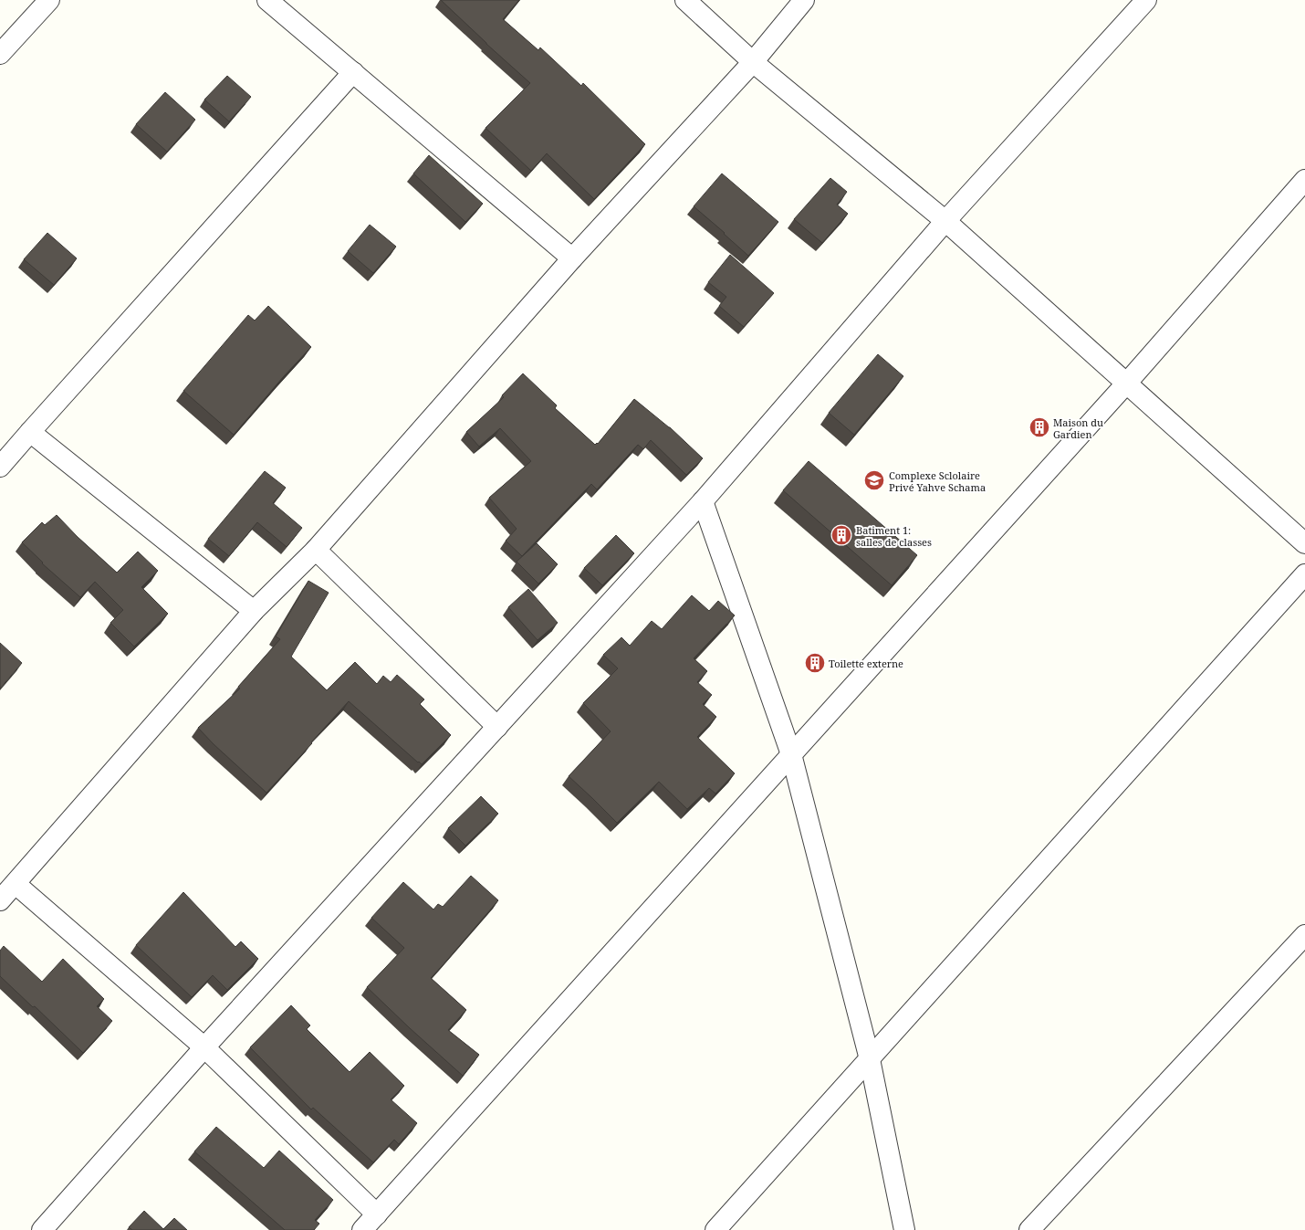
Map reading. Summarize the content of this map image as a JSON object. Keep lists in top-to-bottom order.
{
  "places": {
    "building": ["Maison du Gardien", "Batiment 1: salles de classes", "Toilette externe"],
    "school or university": ["Complexe Sclolaire Privé Yahve Schama"]
  }
}
